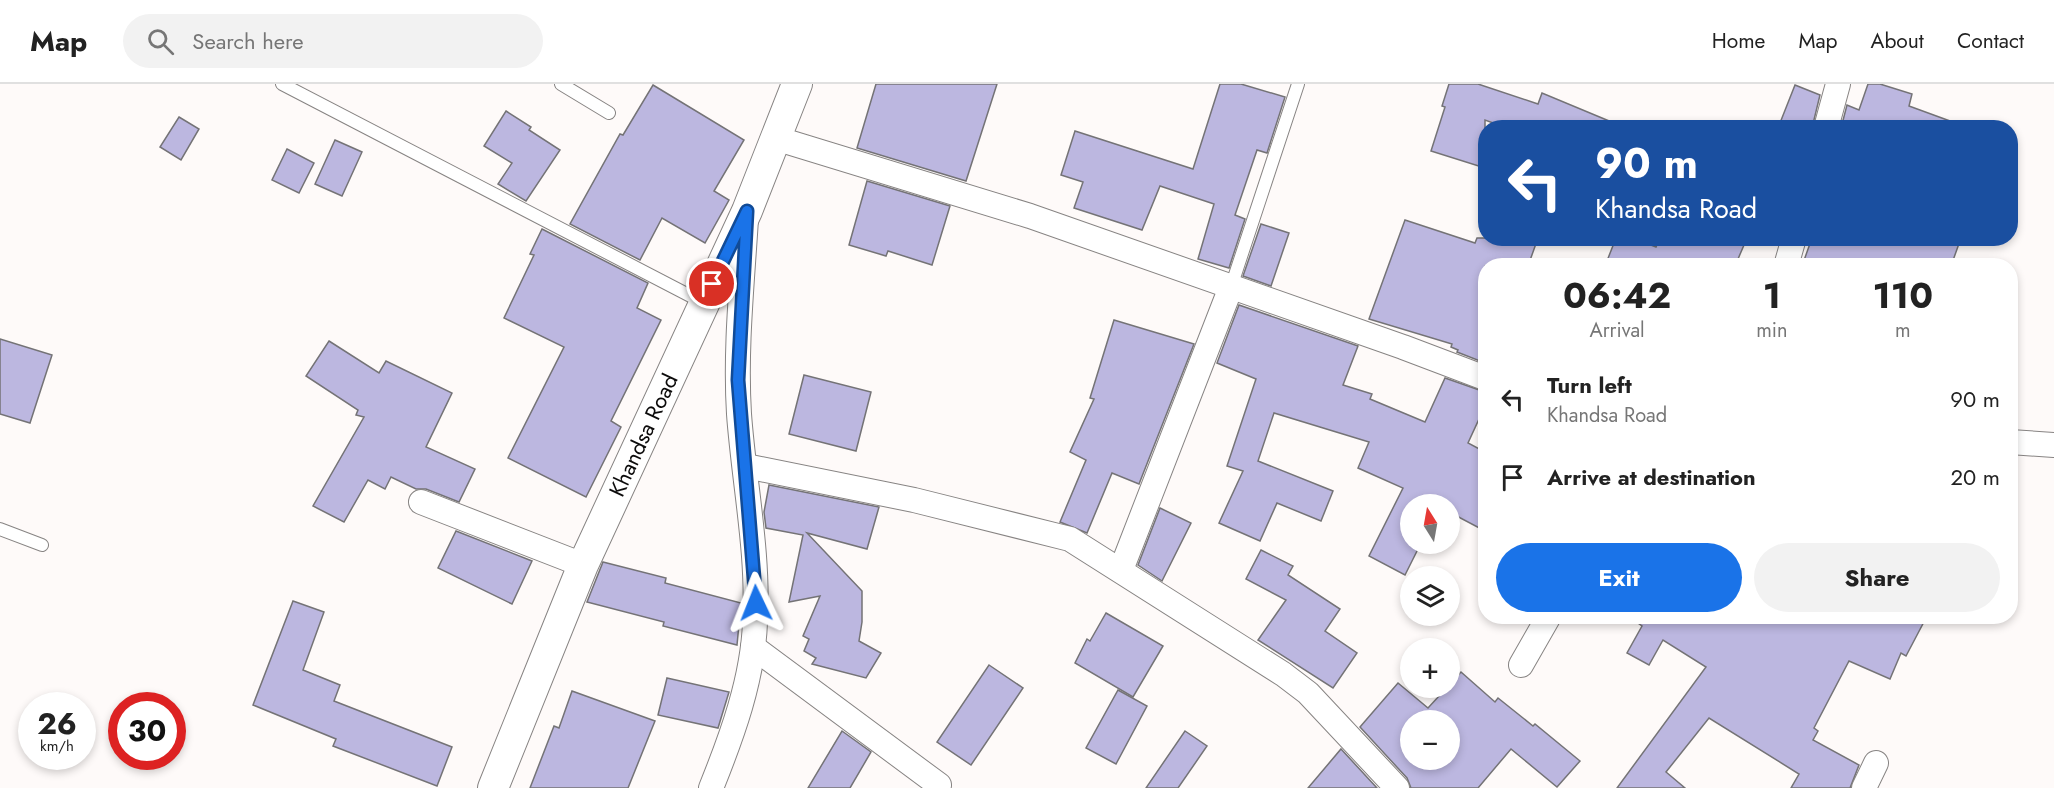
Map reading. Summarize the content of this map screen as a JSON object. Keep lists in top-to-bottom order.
{
  "streets": {
    "street": ["Khandsa Road"]
  },
  "north": "top",
  "page": {
    "header": "Map",
    "search": "Search here",
    "nav": [
      "Home",
      "Map",
      "About",
      "Contact"
    ],
    "turn": ["90 m", "Khandsa Road"],
    "eta": [
      "06:42",
      "Arrival",
      "1",
      "min",
      "110",
      "m"
    ],
    "list": [
      {
        "name": "Turn left",
        "note": "Khandsa Road",
        "value": "90 m"
      },
      {
        "name": "Arrive at destination",
        "value": "20 m"
      }
    ],
    "map_buttons": ["+", "−"],
    "buttons": ["Exit", "Share"],
    "speed": "26 km/h",
    "limit": "30"
  }
}
